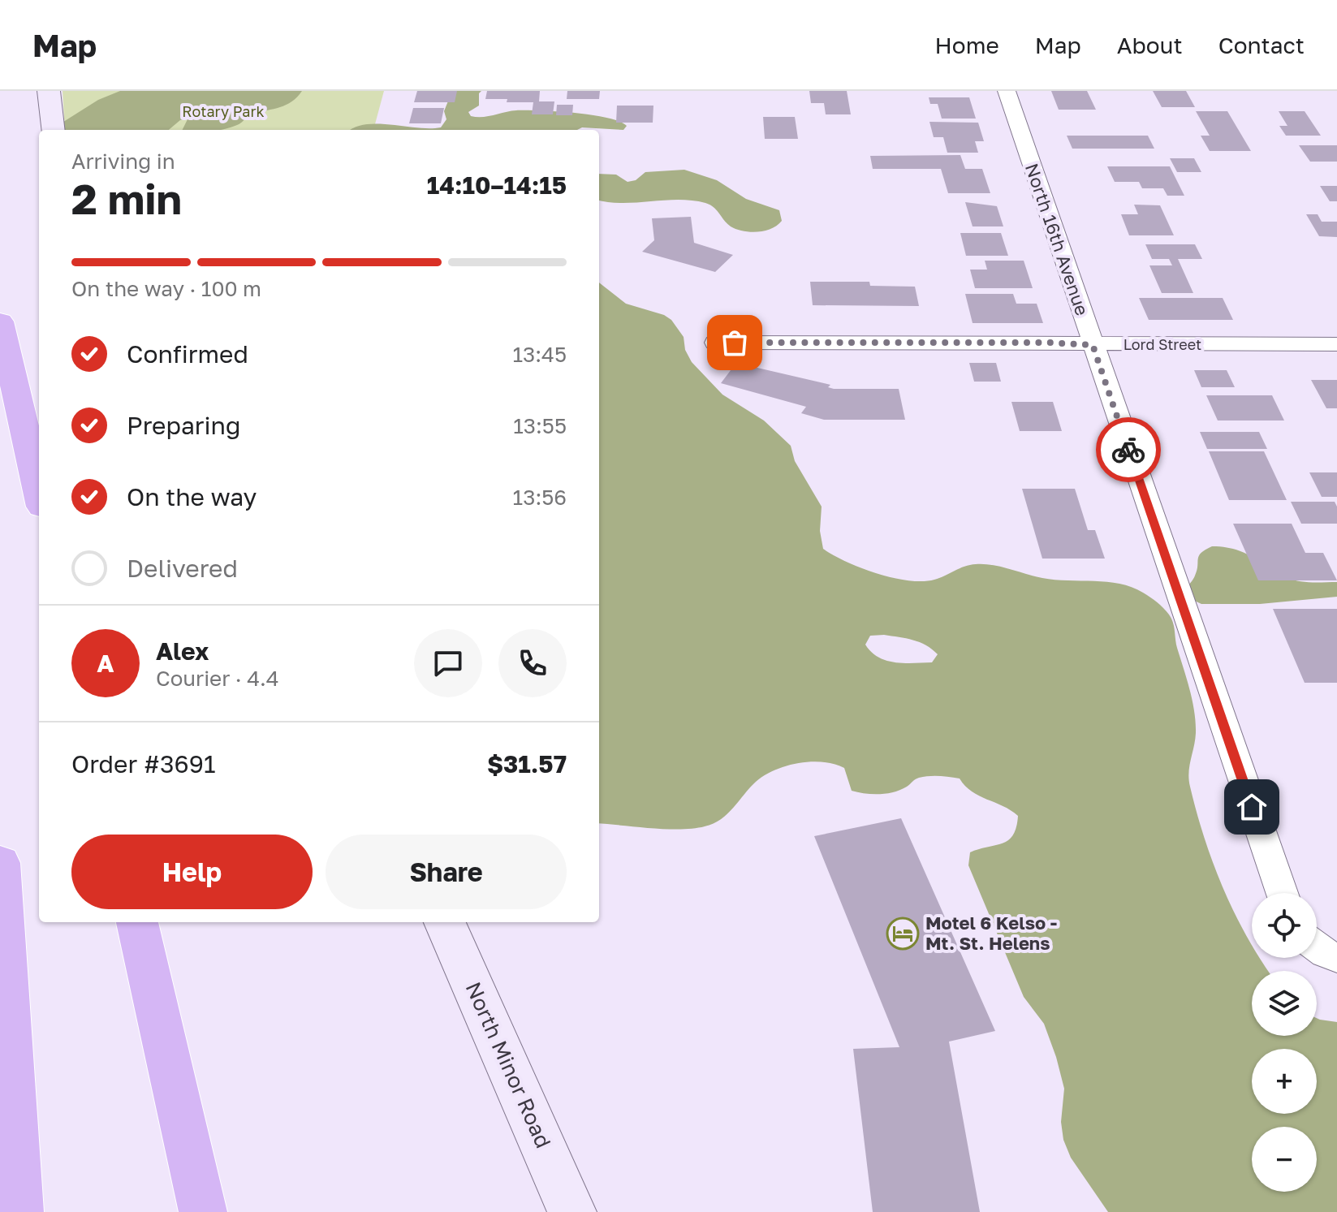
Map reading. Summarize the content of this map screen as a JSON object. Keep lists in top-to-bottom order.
{
  "streets": {
    "street": ["North 16th Avenue", "Lord Street", "North Minor Road"]
  },
  "crossings": [
    ["North 16th Avenue", "Lord Street"]
  ],
  "parks": ["Rotary Park"],
  "places": {
    "hotel": ["Motel 6 Kelso - Mt. St. Helens"]
  },
  "page": {
    "header": "Map",
    "nav": [
      "Home",
      "Map",
      "About",
      "Contact"
    ],
    "heading": ["2 min", "Arriving in", "14:10–14:15"],
    "panel": [
      "Alex",
      "Courier · 4.4",
      "Order #3691",
      "$31.57"
    ],
    "bar": "On the way · 100 m",
    "list": [
      ["Confirmed", "13:45"],
      ["Preparing", "13:55"],
      ["On the way", "13:56"],
      "Delivered"
    ],
    "round": "A",
    "buttons": ["Help", "Share"],
    "map_buttons": ["+", "−"]
  }
}
